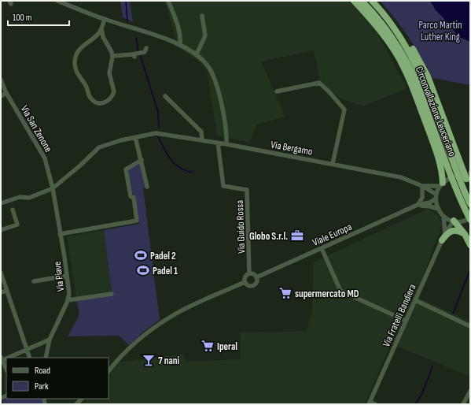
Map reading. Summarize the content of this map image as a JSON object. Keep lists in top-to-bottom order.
{
  "streets": {
    "highway": ["Circonvallazione Leuceriano"],
    "street": [
      "Via San Zenone",
      "Via Bergamo",
      "Via Guido Rossa",
      "Viale Europa",
      "Via Piave",
      "Via Fratelli Bandiera"
    ]
  },
  "crossings": [
    ["Via San Zenone", "Via Bergamo"],
    ["Via San Zenone", "Via Piave"],
    ["Via Bergamo", "Via Guido Rossa"],
    ["Via Bergamo", "Viale Europa"],
    ["Via Bergamo", "Via Piave"],
    ["Via Guido Rossa", "Viale Europa"]
  ],
  "parks": ["Parco Martin Luther King"],
  "places": {
    "office": ["Globo S.r.l."],
    "sports": ["Padel 2", "Padel 1"],
    "supermarket": ["supermercato MD", "Iperal"],
    "bar": ["7 nani"]
  },
  "legend": ["Road", "Park"],
  "scale_bar": "100 m"
}
